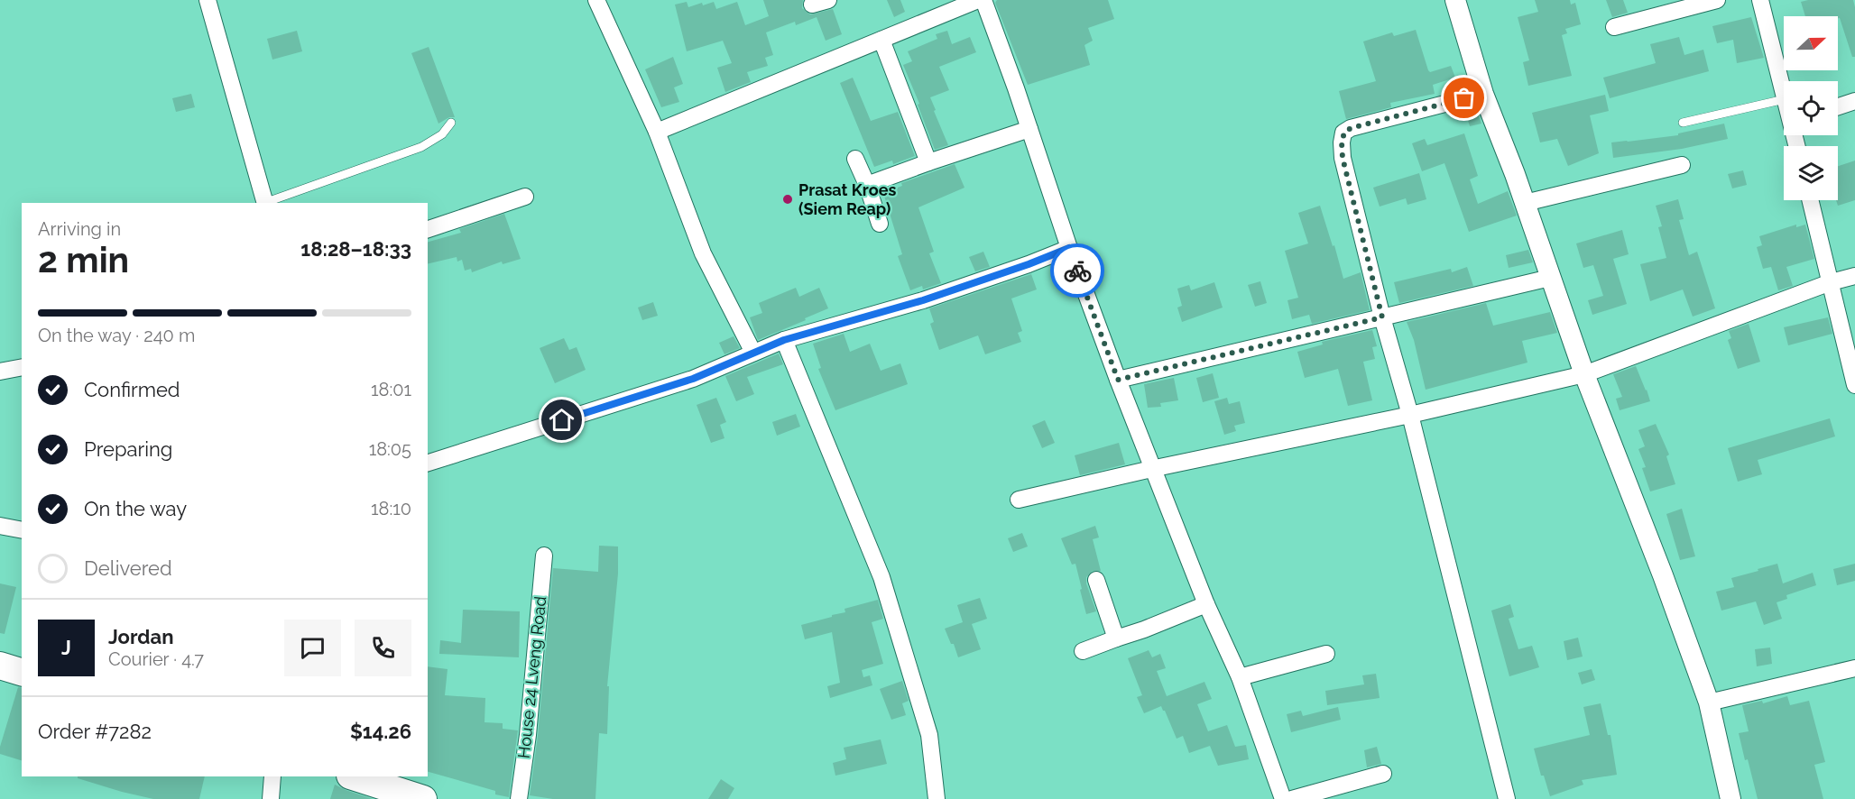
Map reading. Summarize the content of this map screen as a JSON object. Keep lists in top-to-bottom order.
{
  "streets": {
    "street": ["House 24 Lveng Road"]
  },
  "places": ["Prasat Kroes (Siem Reap)"],
  "north": "right",
  "page": {
    "heading": ["2 min", "Arriving in", "18:28–18:33"],
    "panel": [
      "Jordan",
      "Courier · 4.7",
      "Order #7282",
      "$14.26"
    ],
    "bar": "On the way · 240 m",
    "list": [
      ["Confirmed", "18:01"],
      ["Preparing", "18:05"],
      ["On the way", "18:10"],
      "Delivered"
    ],
    "round": "J"
  }
}
